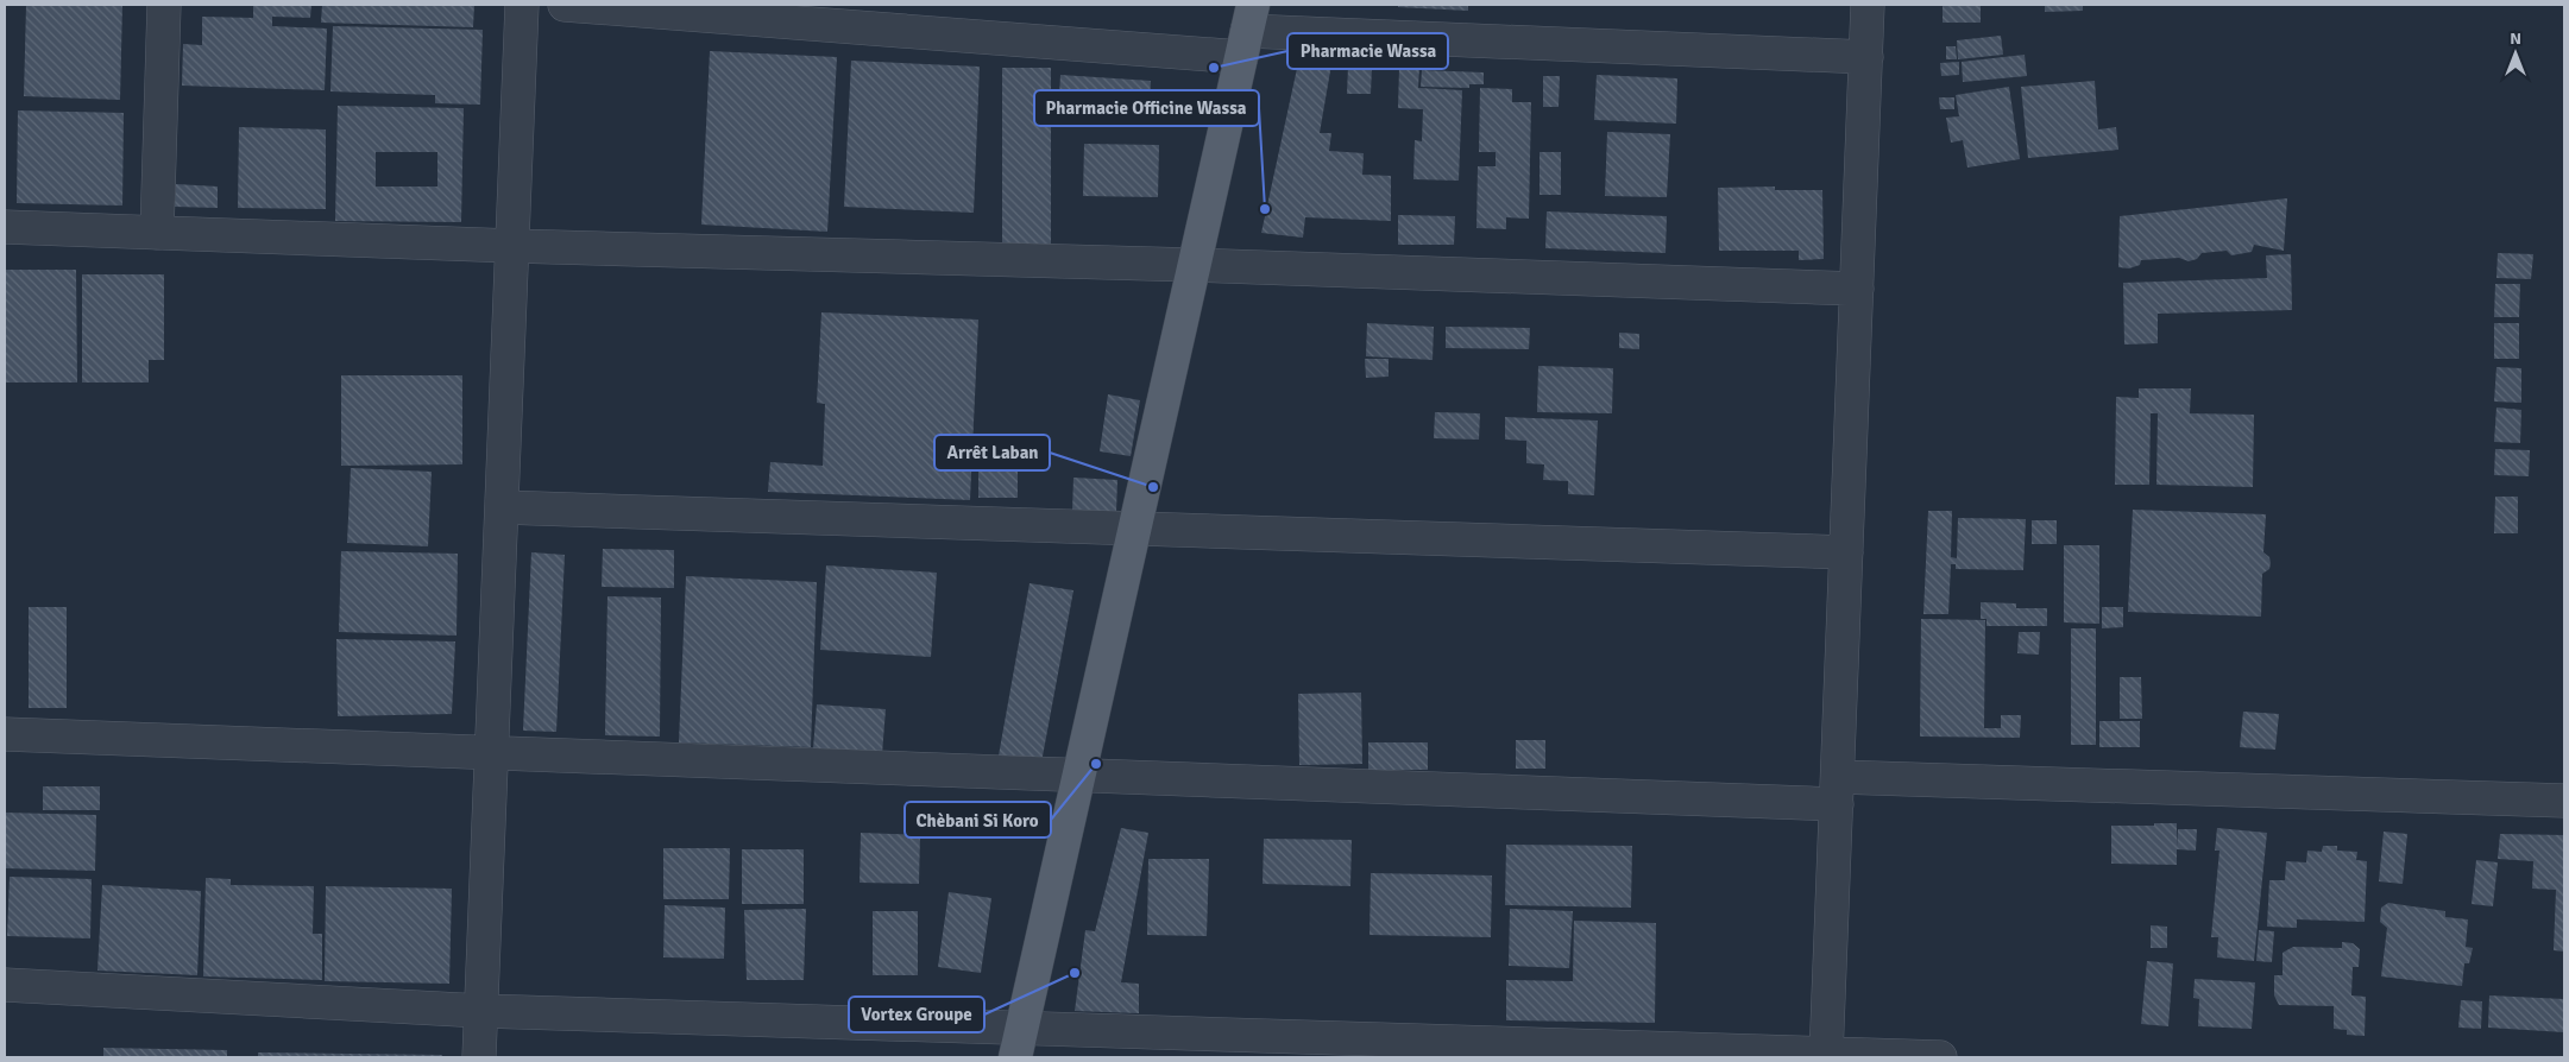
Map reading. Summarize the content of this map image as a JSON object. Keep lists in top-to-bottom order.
{
  "places": [
    "Pharmacie Wassa",
    "Pharmacie Officine Wassa",
    "Arrêt Laban",
    "Chèbani Si Koro",
    "Vortex Groupe"
  ],
  "north": "top"
}
